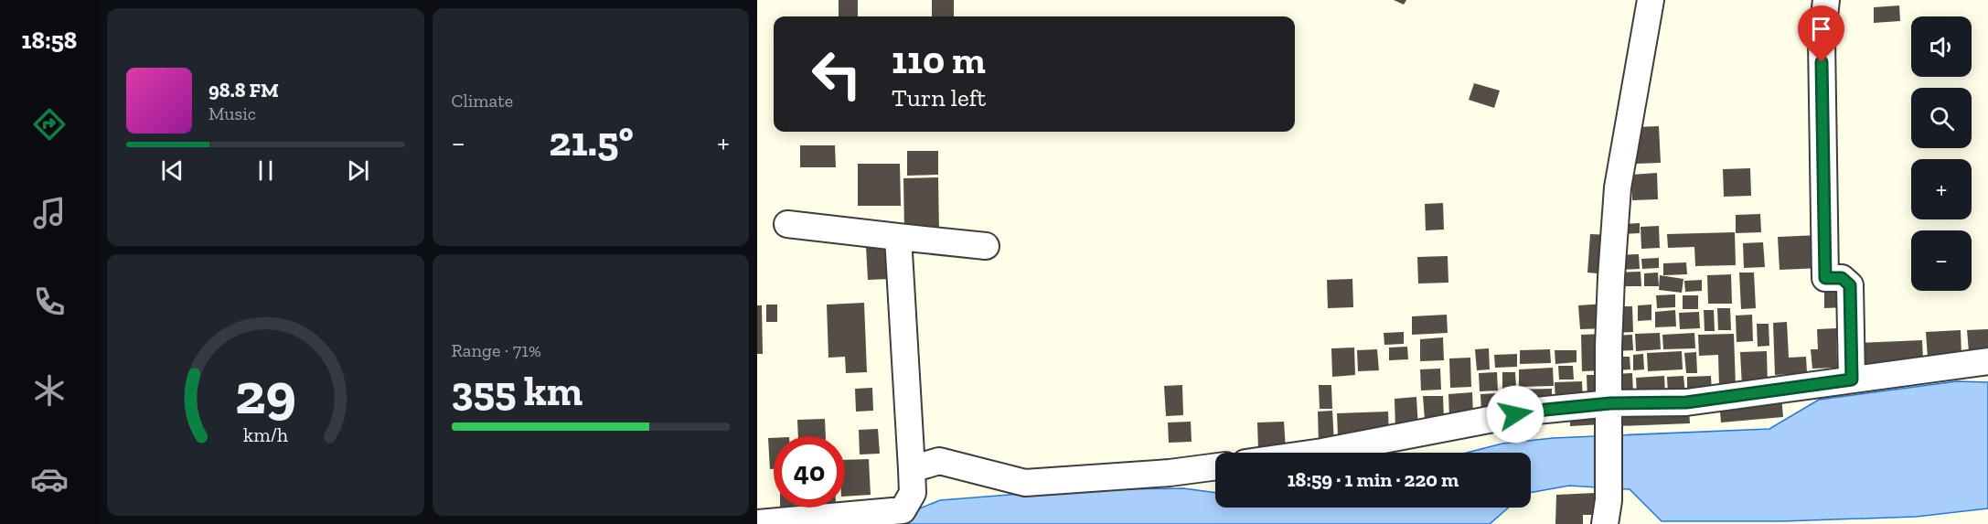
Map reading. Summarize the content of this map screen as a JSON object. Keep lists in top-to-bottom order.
{
  "page": {
    "tabs": "18:58",
    "tile": [
      "Climate",
      ["Range · 71%", "355 km"]
    ],
    "map_buttons": ["+", "−"],
    "turn": ["110 m", "Turn left"],
    "song": ["98.8 FM", "Music"],
    "heat": ["−", "21.5°", "+"],
    "limit": "40",
    "trip": "18:59 · 1 min · 220 m",
    "gauge": ["29", "km/h"]
  }
}
